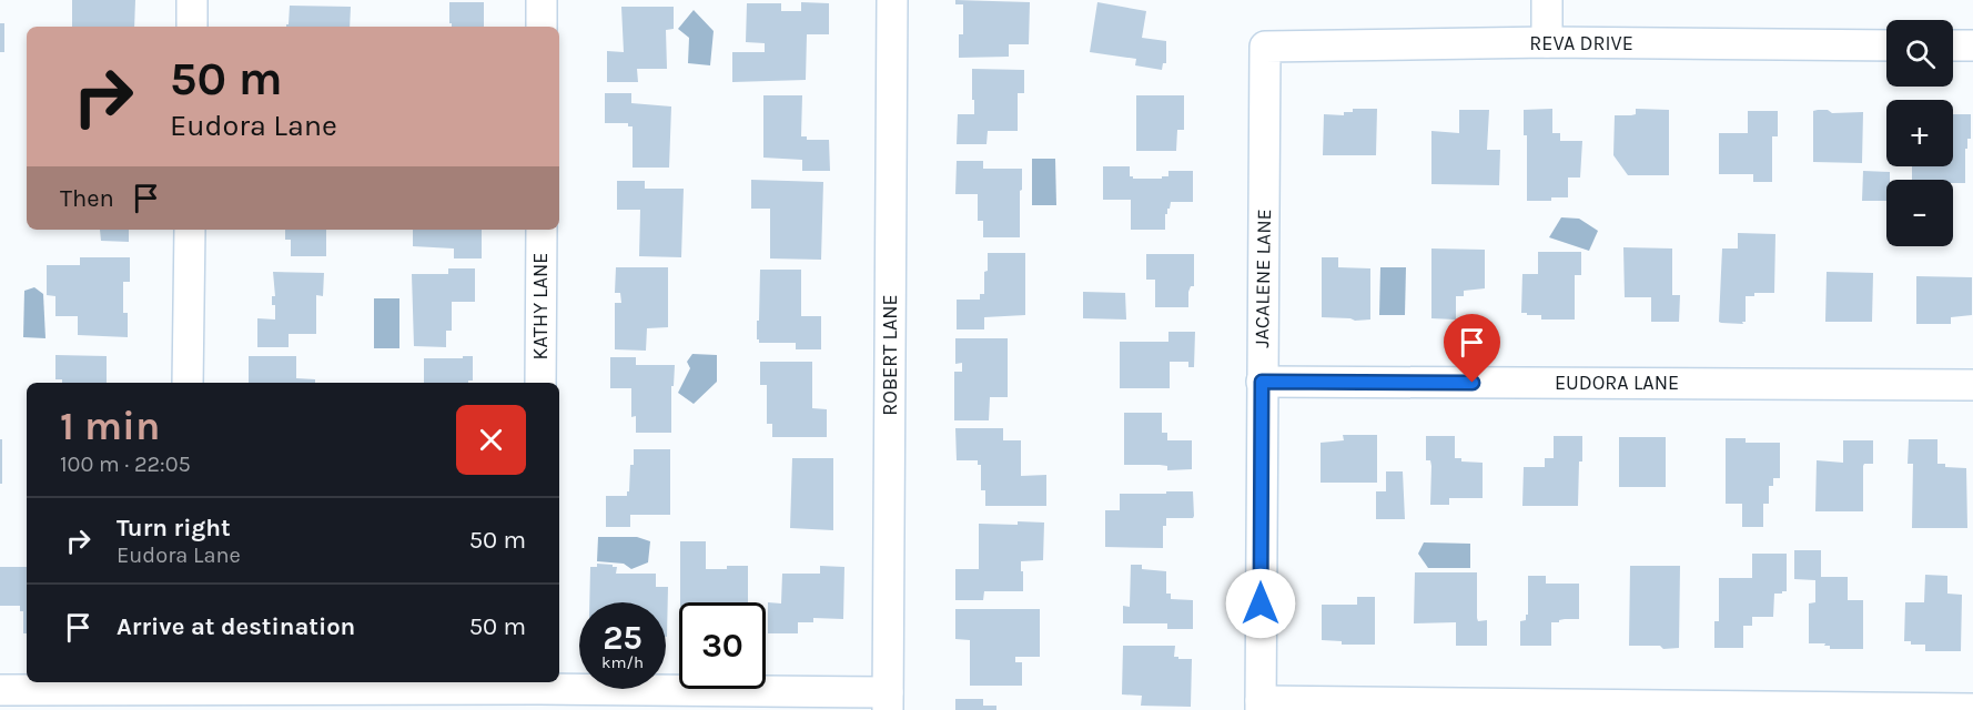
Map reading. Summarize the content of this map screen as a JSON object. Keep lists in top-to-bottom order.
{
  "streets": {
    "street": [
      "REVA DRIVE",
      "JACALENE LANE",
      "KATHY LANE",
      "ROBERT LANE",
      "EUDORA LANE"
    ]
  },
  "crossings": [
    ["REVA DRIVE", "JACALENE LANE"],
    ["JACALENE LANE", "EUDORA LANE"]
  ],
  "page": {
    "map_buttons": ["+", "−"],
    "turn": ["50 m", "Eudora Lane"],
    "then": "Then",
    "heading": ["1 min", "100 m · 22:05"],
    "list": [
      {
        "name": "Turn right",
        "note": "Eudora Lane",
        "value": "50 m"
      },
      {
        "name": "Arrive at destination",
        "value": "50 m"
      }
    ],
    "speed": "25 km/h",
    "limit": "30"
  }
}
